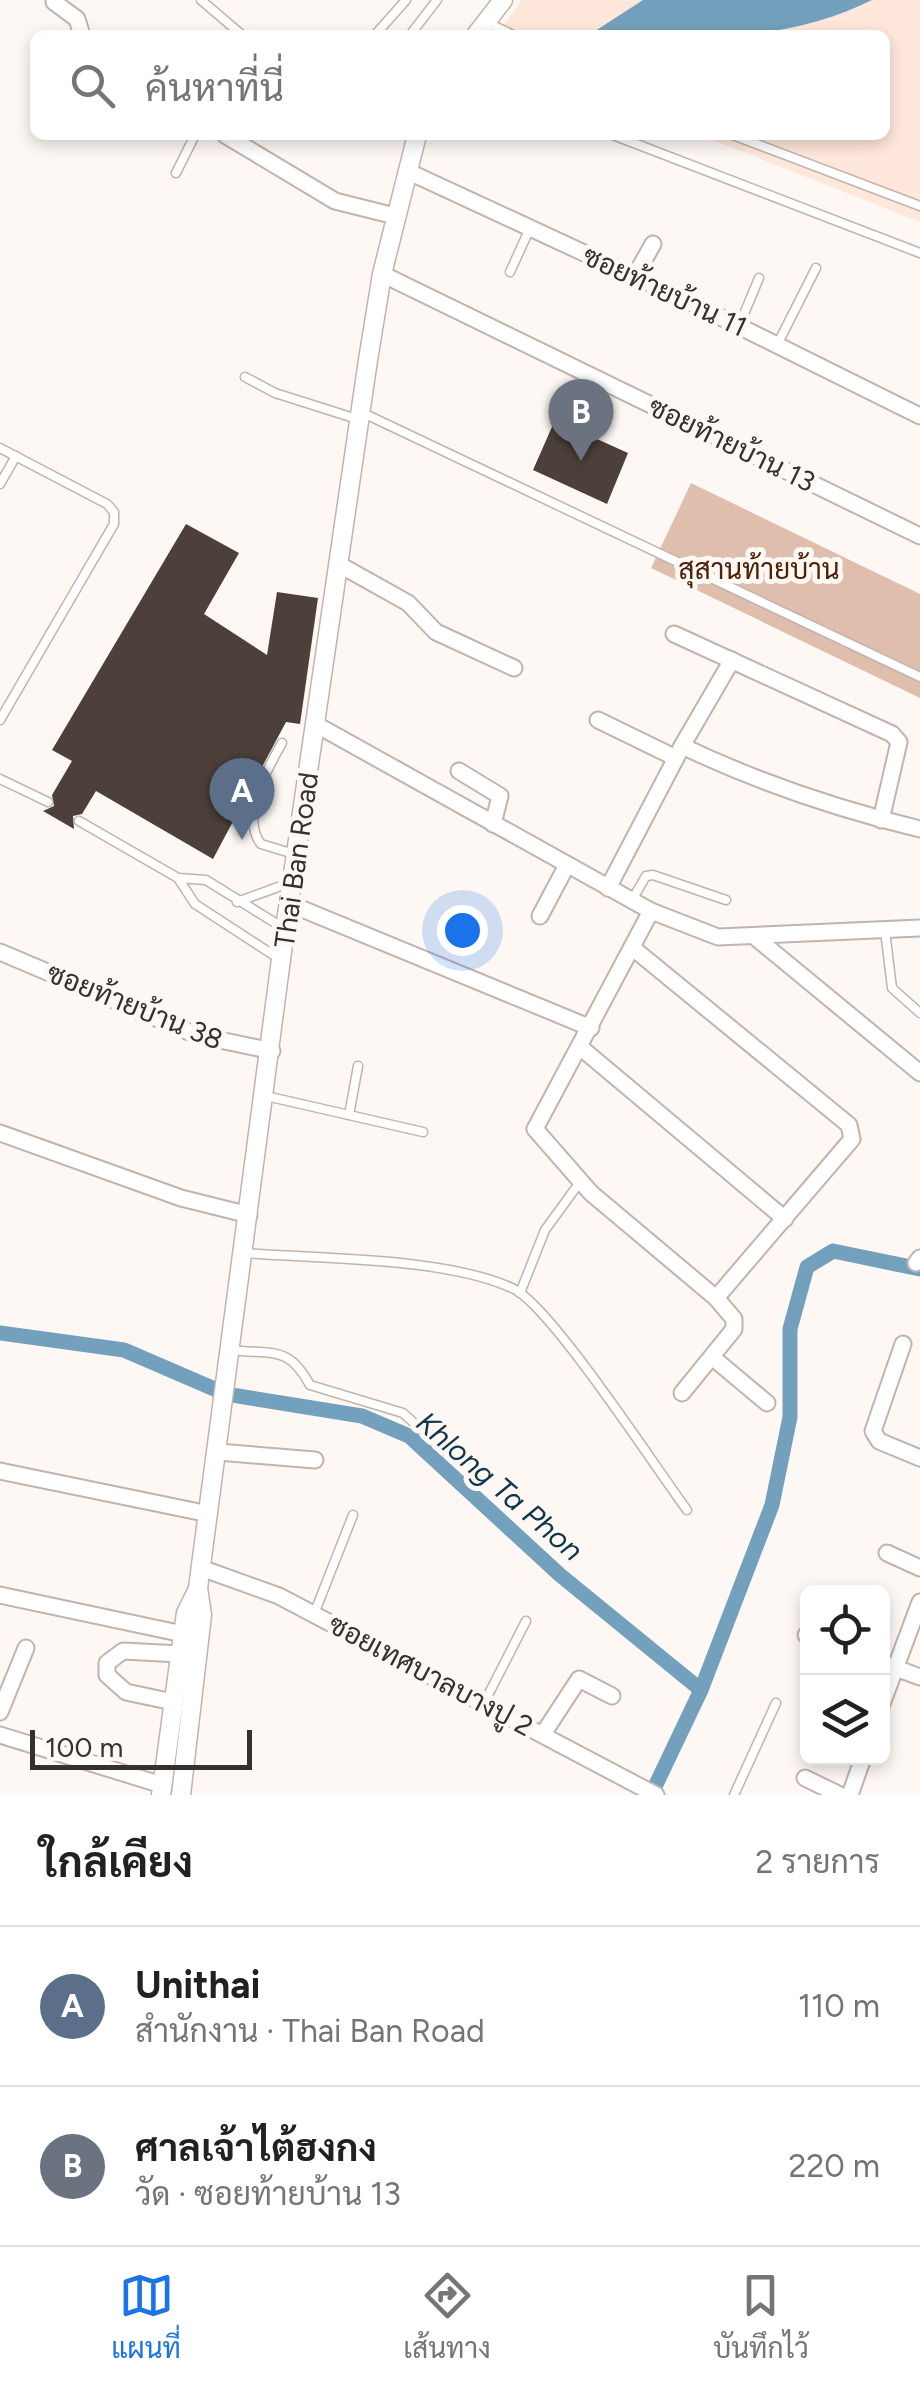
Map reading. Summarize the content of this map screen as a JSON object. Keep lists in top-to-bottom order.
{
  "streets": {
    "street": [
      "ซอยท้ายบ้าน 11",
      "ซอยท้ายบ้าน 13",
      "Thai Ban Road",
      "ซอยท้ายบ้าน 38",
      "ซอยเทศบาลบางปู 2"
    ]
  },
  "crossings": [
    ["ซอยท้ายบ้าน 11", "Thai Ban Road"],
    ["ซอยท้ายบ้าน 13", "Thai Ban Road"],
    ["Thai Ban Road", "ซอยท้ายบ้าน 38"],
    ["Thai Ban Road", "ซอยเทศบาลบางปู 2"]
  ],
  "water": ["Khlong Ta Phon"],
  "parks": ["สุสานท้ายบ้าน"],
  "scale_bar": "100 m",
  "page": {
    "search": "ค้นหาที่นี่",
    "pins": ["B", "A"],
    "scale": "100 m",
    "heading": ["ใกล้เคียง", "2 รายการ"],
    "list": [
      {
        "mark": "A",
        "name": "Unithai",
        "note": "สำนักงาน · Thai Ban Road",
        "value": "110 m"
      },
      {
        "mark": "B",
        "name": "ศาลเจ้าไต้ฮงกง",
        "note": "วัด · ซอยท้ายบ้าน 13",
        "value": "220 m"
      }
    ],
    "nav": ["แผนที่", "เส้นทาง", "บันทึกไว้"]
  }
}
